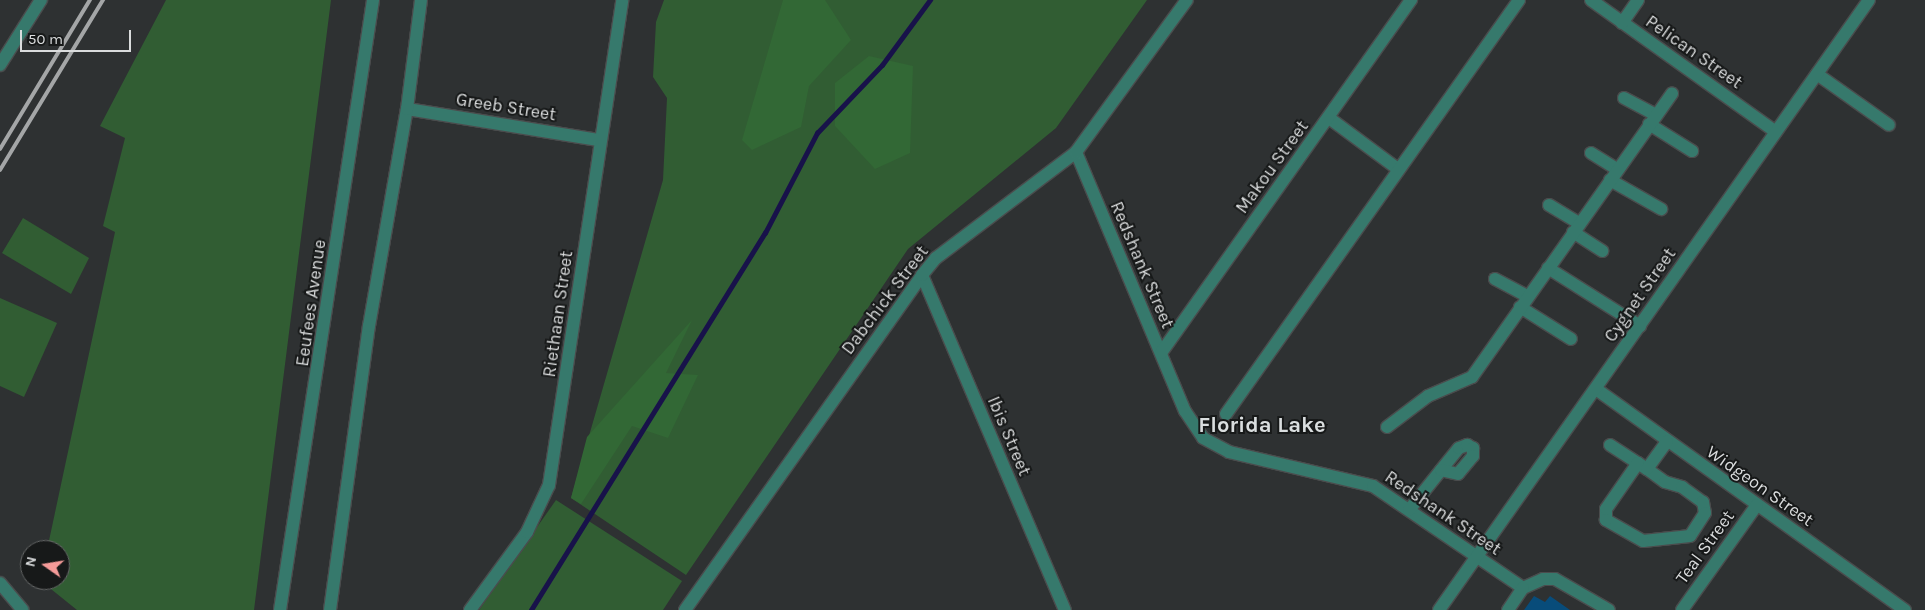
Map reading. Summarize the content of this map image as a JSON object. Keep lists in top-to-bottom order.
{
  "streets": {
    "street": [
      "Pelican Street",
      "Greeb Street",
      "Makou Street",
      "Redshank Street",
      "Cygnet Street",
      "Dabchick Street",
      "Eeufees Avenue",
      "Riethaan Street",
      "Ibis Street",
      "Widgeon Street",
      "Teal Street"
    ]
  },
  "crossings": [
    ["Pelican Street", "Cygnet Street"],
    ["Greeb Street", "Riethaan Street"],
    ["Makou Street", "Redshank Street"],
    ["Redshank Street", "Cygnet Street"],
    ["Redshank Street", "Dabchick Street"],
    ["Cygnet Street", "Widgeon Street"],
    ["Dabchick Street", "Ibis Street"],
    ["Widgeon Street", "Teal Street"]
  ],
  "districts": ["Florida Lake"],
  "scale_bar": "50 m",
  "north": "left"
}
